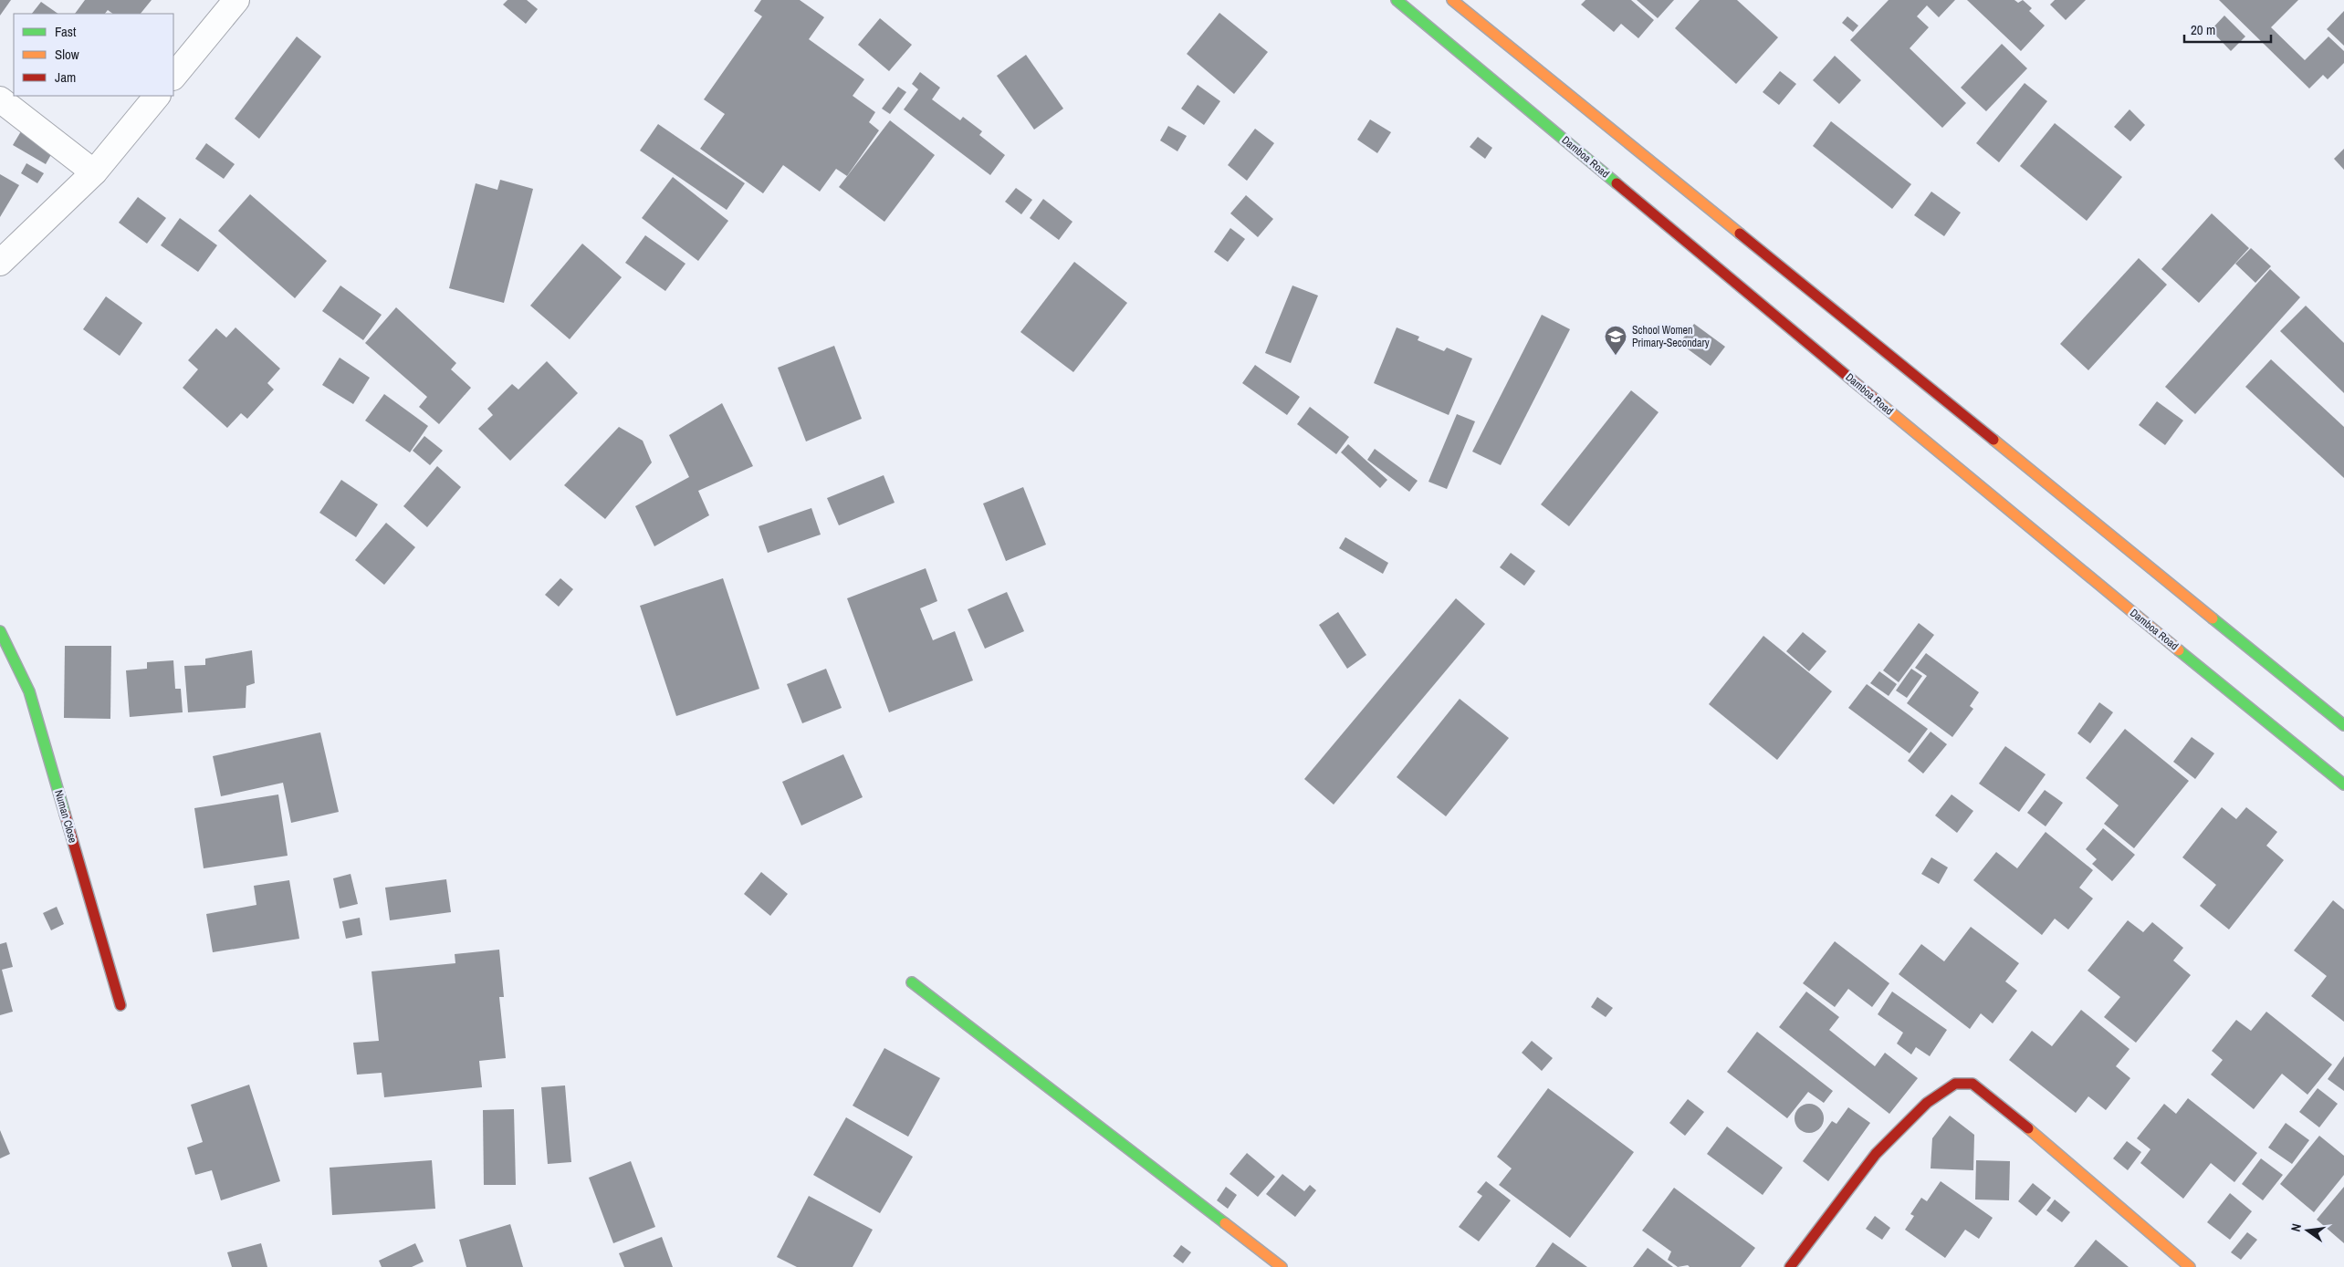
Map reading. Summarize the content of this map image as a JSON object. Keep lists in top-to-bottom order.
{
  "streets": {
    "main road": ["Damboa Road", "Numan Close"]
  },
  "places": {
    "school or university": ["School Women Primary-Secondary"]
  },
  "legend": ["Fast", "Slow", "Jam"],
  "scale_bar": "20 m",
  "north": "left"
}
